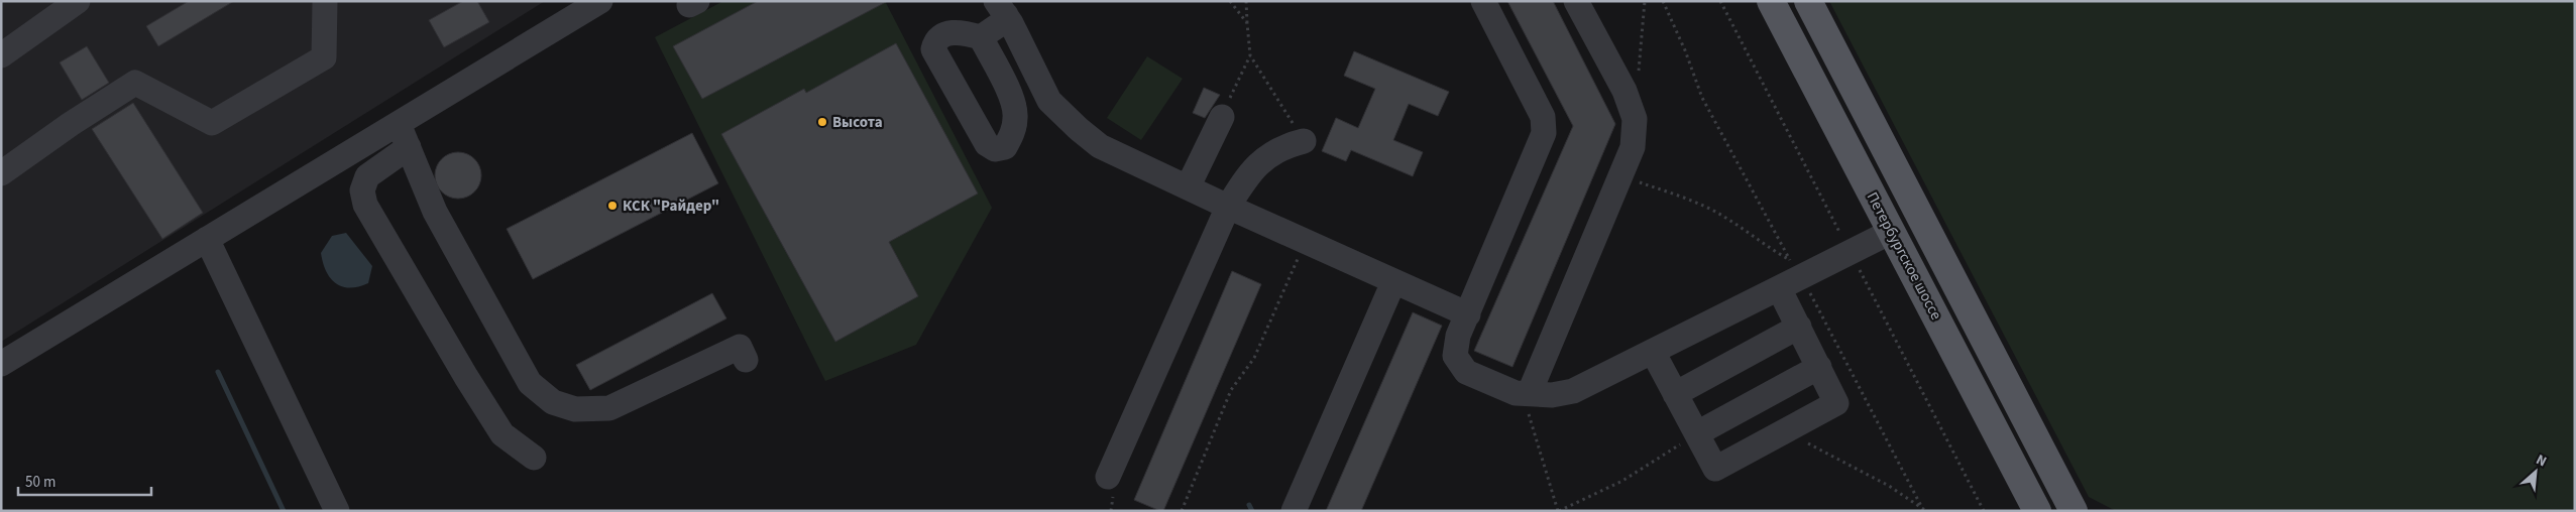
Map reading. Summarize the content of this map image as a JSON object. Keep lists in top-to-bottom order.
{
  "streets": {
    "main road": ["Петербургское шоссе"]
  },
  "places": ["Высота", "КСК \"Райдер\""],
  "scale_bar": "50 m",
  "north": "top right"
}
